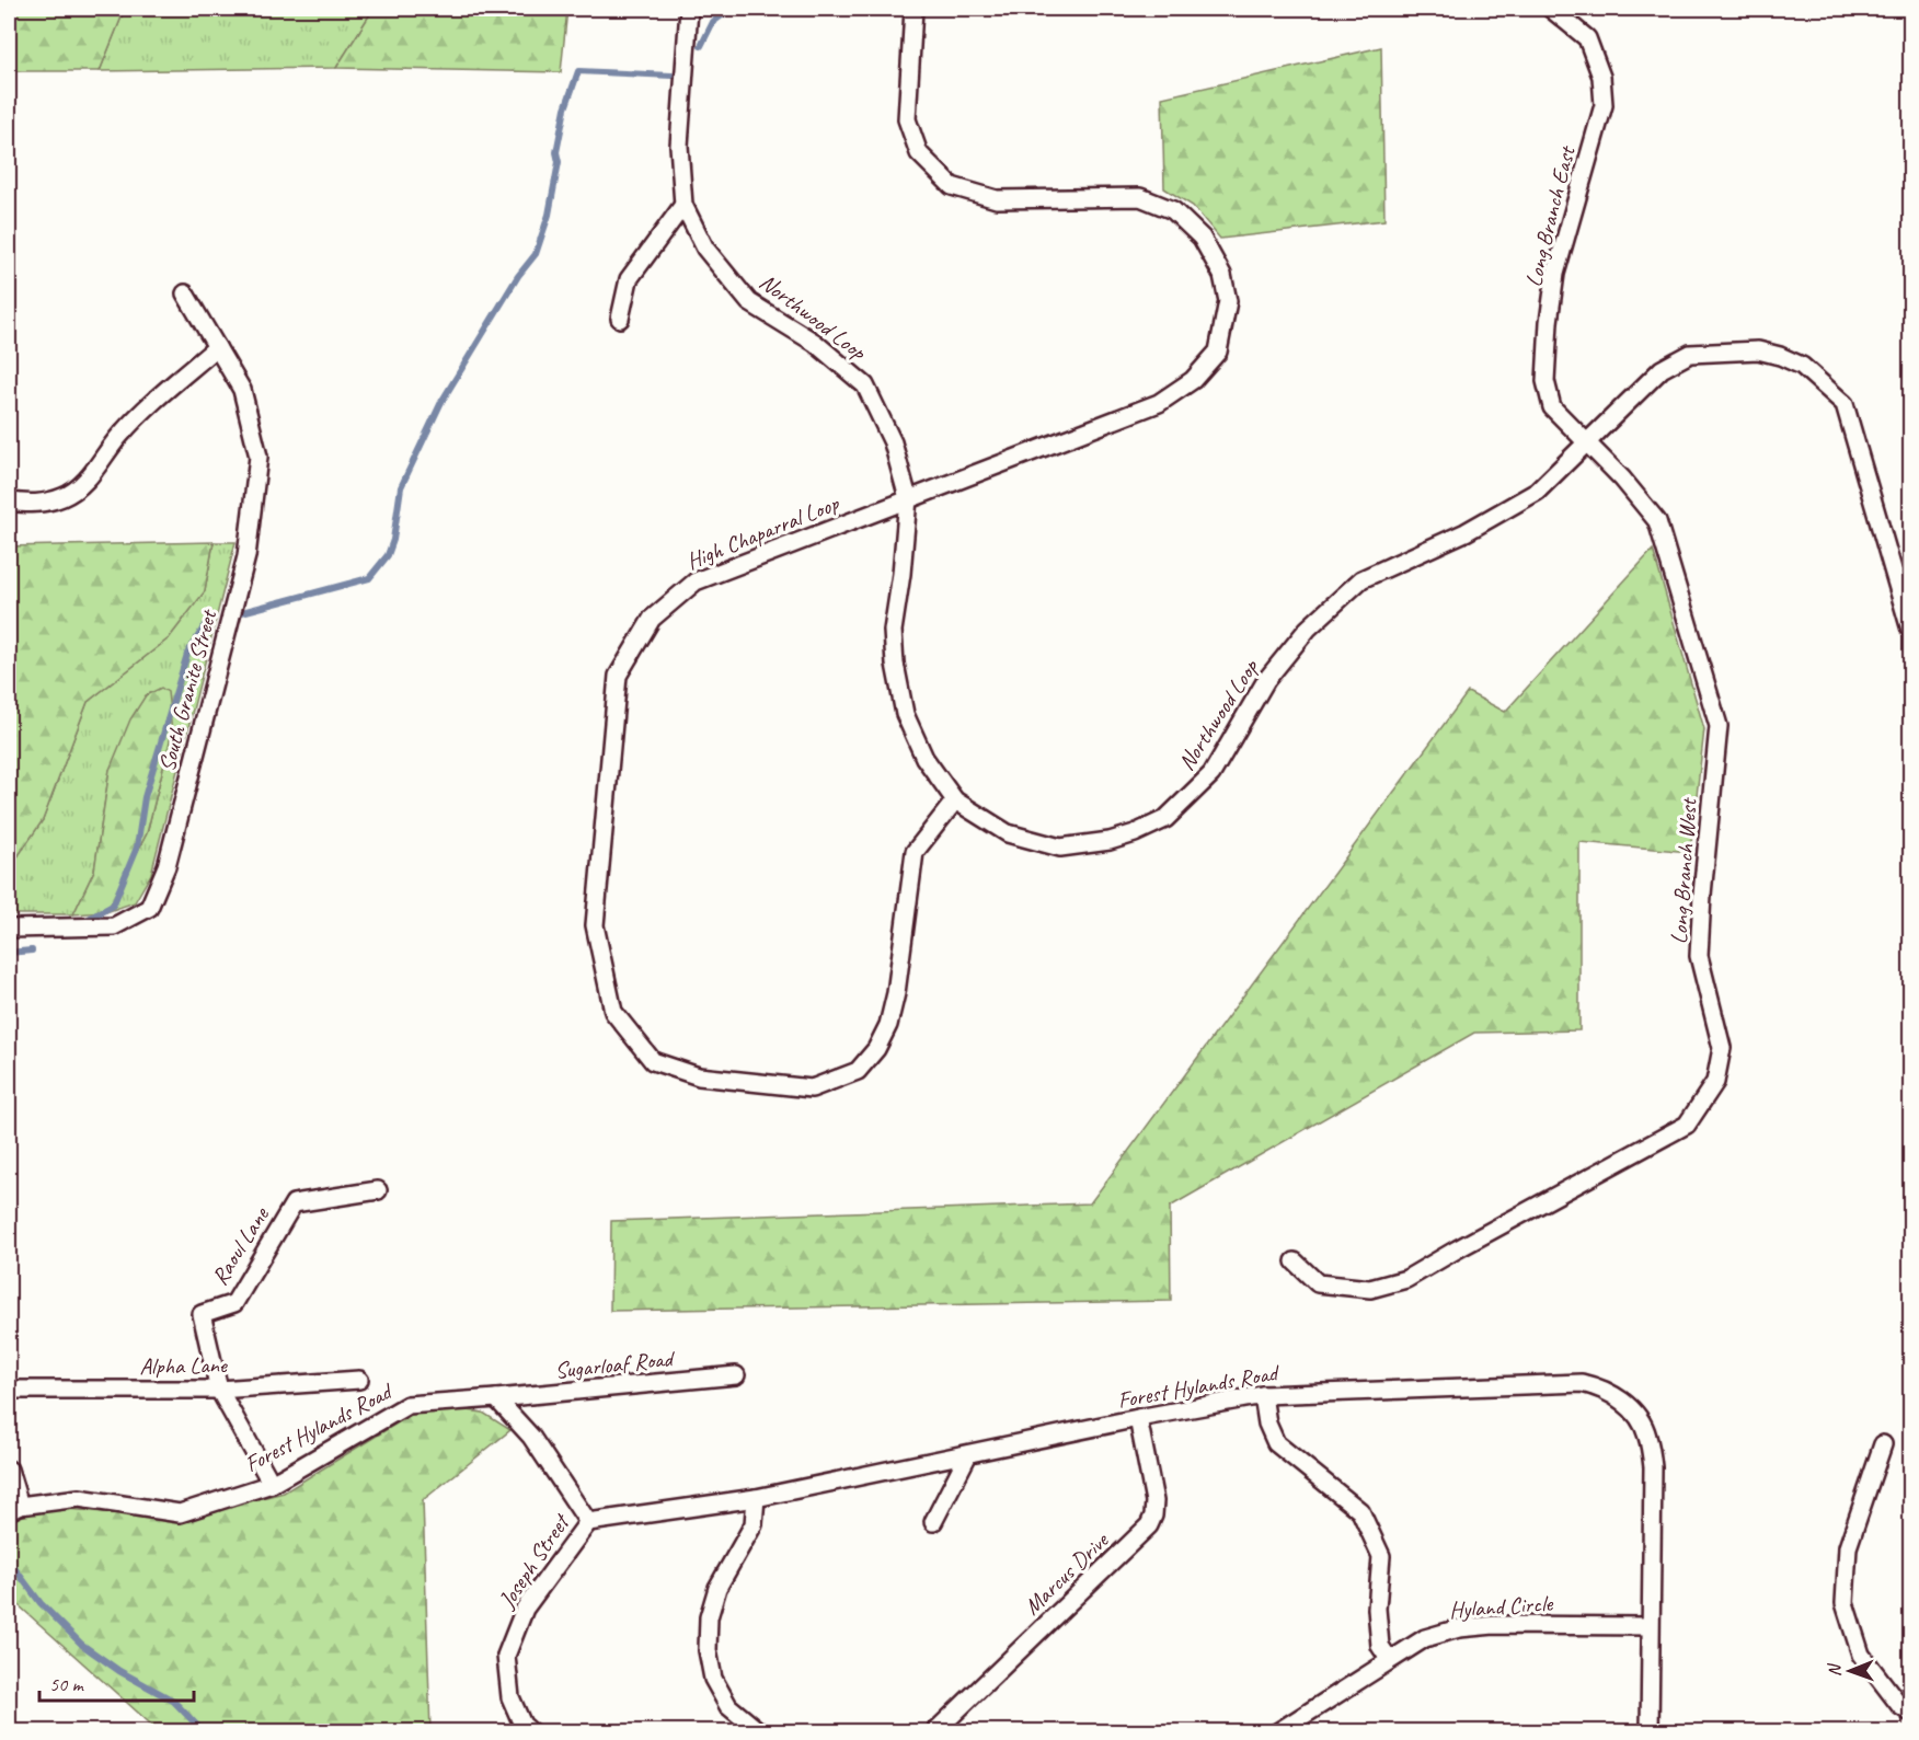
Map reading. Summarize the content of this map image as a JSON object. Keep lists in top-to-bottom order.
{
  "streets": {
    "street": [
      "Long Branch East",
      "Northwood Loop",
      "High Chaparral Loop",
      "South Granite Street",
      "Long Branch West",
      "Raoul Lane",
      "Sugarloaf Road",
      "Alpha Lane",
      "Forest Hylands Road",
      "Joseph Street",
      "Marcus Drive",
      "Hyland Circle"
    ]
  },
  "crossings": [
    ["Long Branch East", "Northwood Loop"],
    ["Long Branch East", "Long Branch West"],
    ["Northwood Loop", "High Chaparral Loop"],
    ["Northwood Loop", "Long Branch West"],
    ["Raoul Lane", "Alpha Lane"],
    ["Raoul Lane", "Forest Hylands Road"],
    ["Sugarloaf Road", "Forest Hylands Road"],
    ["Sugarloaf Road", "Joseph Street"],
    ["Forest Hylands Road", "Joseph Street"],
    ["Forest Hylands Road", "Marcus Drive"],
    ["Forest Hylands Road", "Hyland Circle"]
  ],
  "scale_bar": "50 m",
  "north": "left"
}
